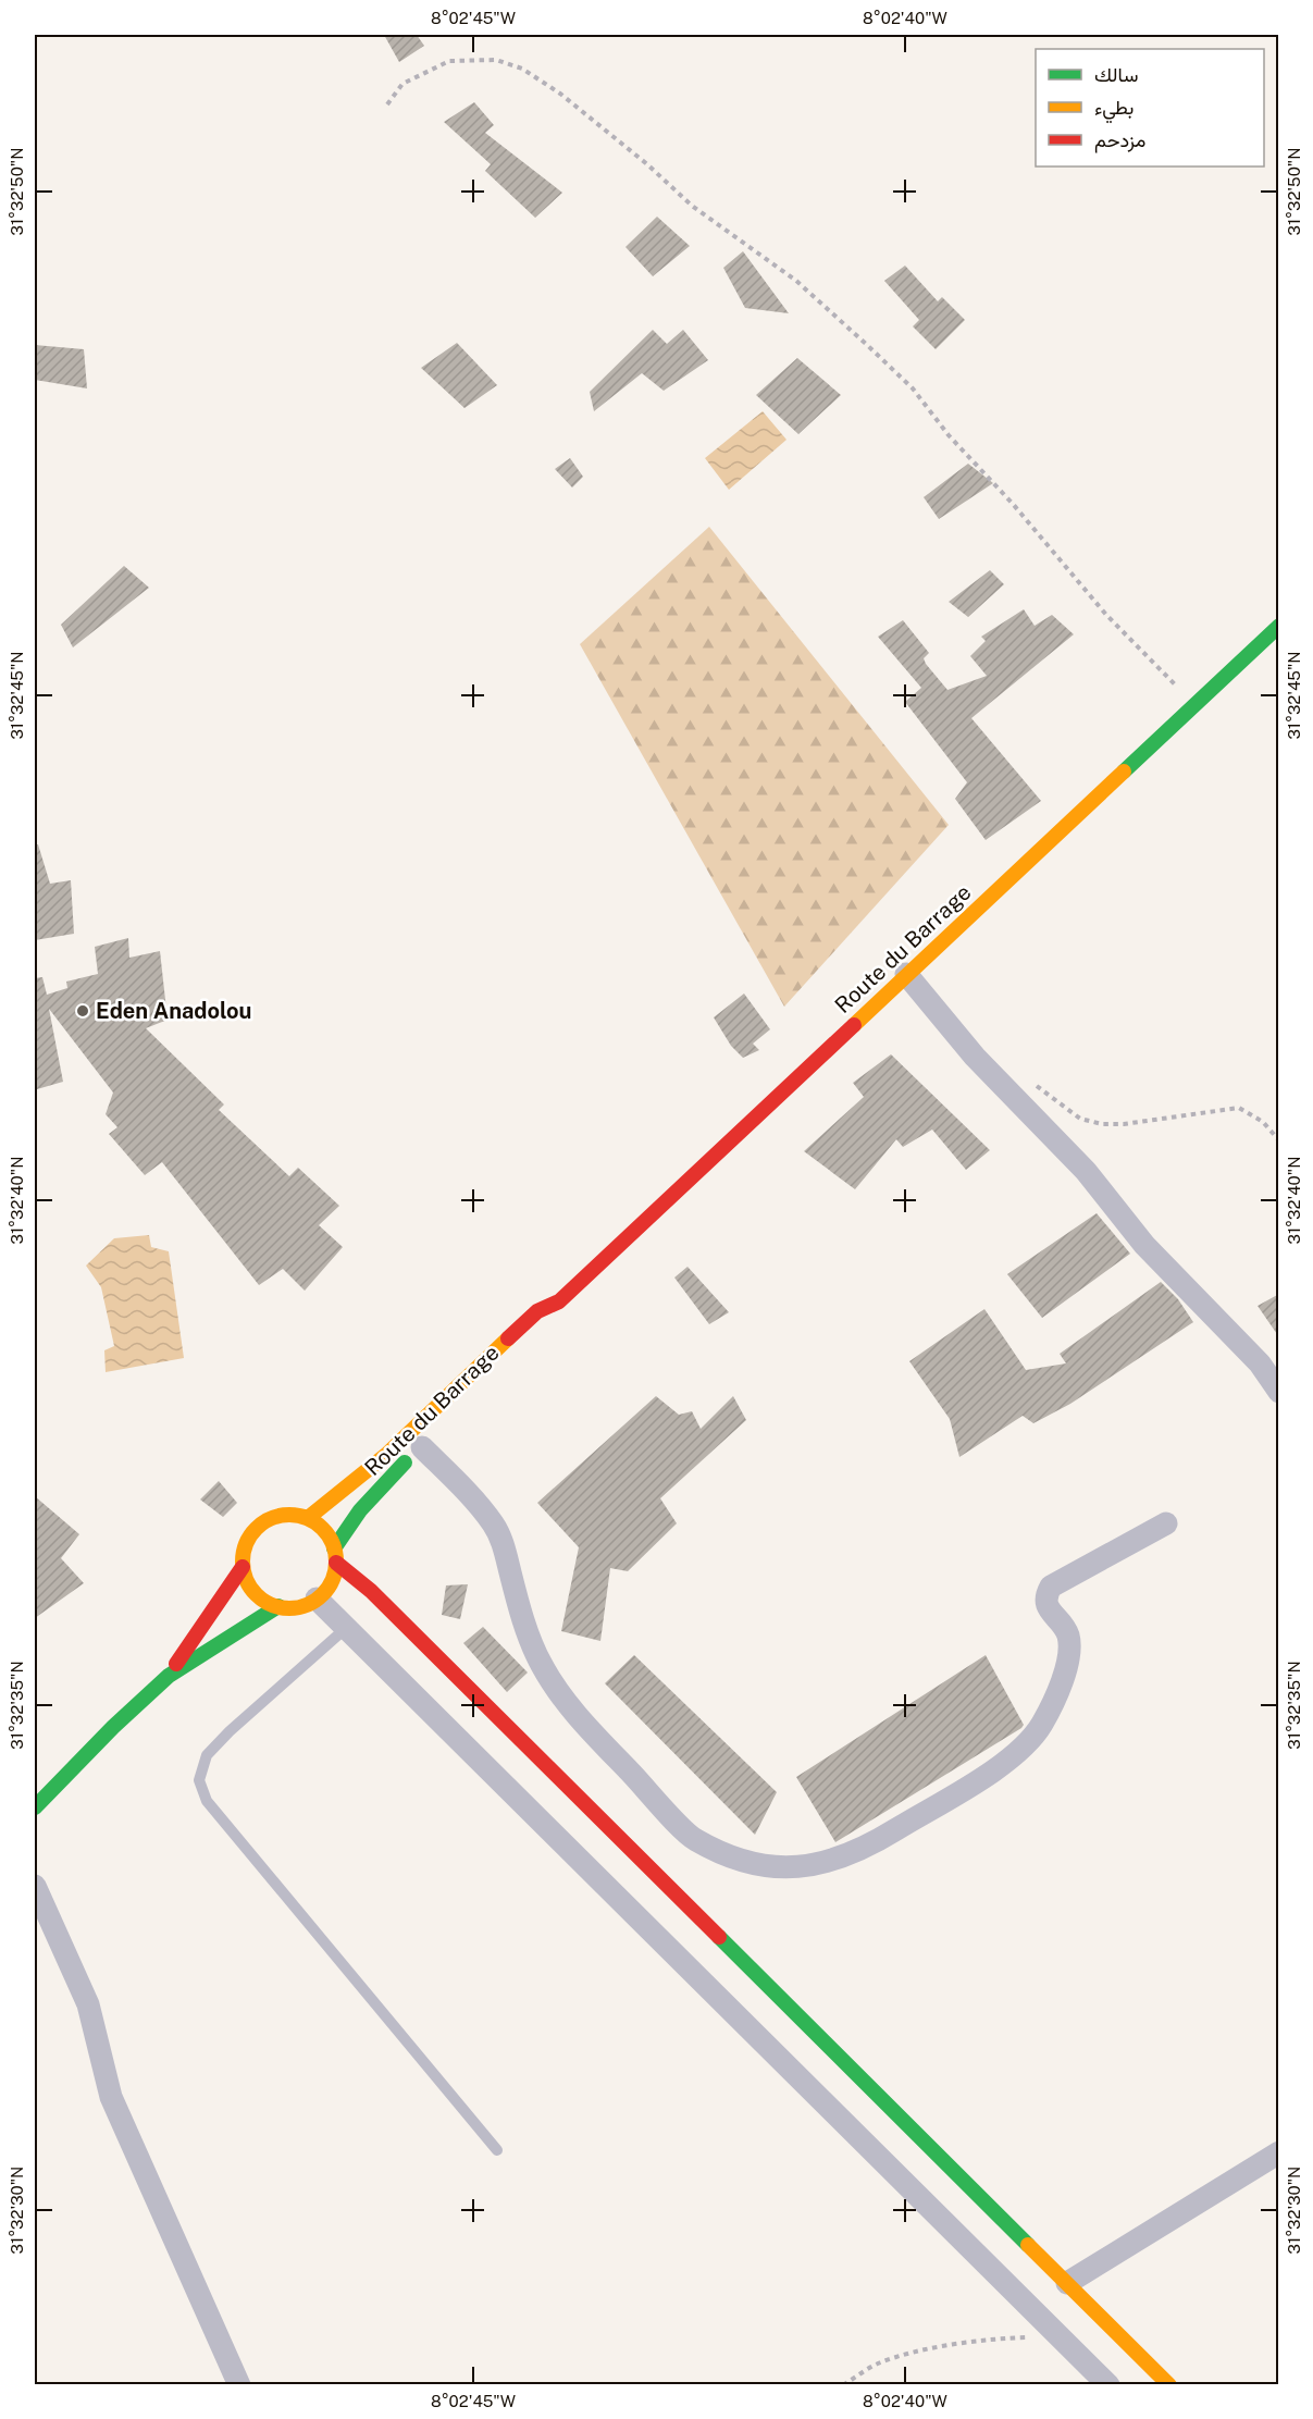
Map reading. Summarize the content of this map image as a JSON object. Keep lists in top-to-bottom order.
{
  "streets": {
    "main road": ["Route du Barrage"]
  },
  "places": ["Eden Anadolou"],
  "legend": ["سالك", "بطيء", "مزدحم"],
  "coordinates": [
    "8°02'45\"W",
    "8°02'40\"W",
    "31°32'50\"N",
    "31°32'45\"N",
    "31°32'40\"N",
    "31°32'35\"N",
    "31°32'30\"N"
  ]
}
